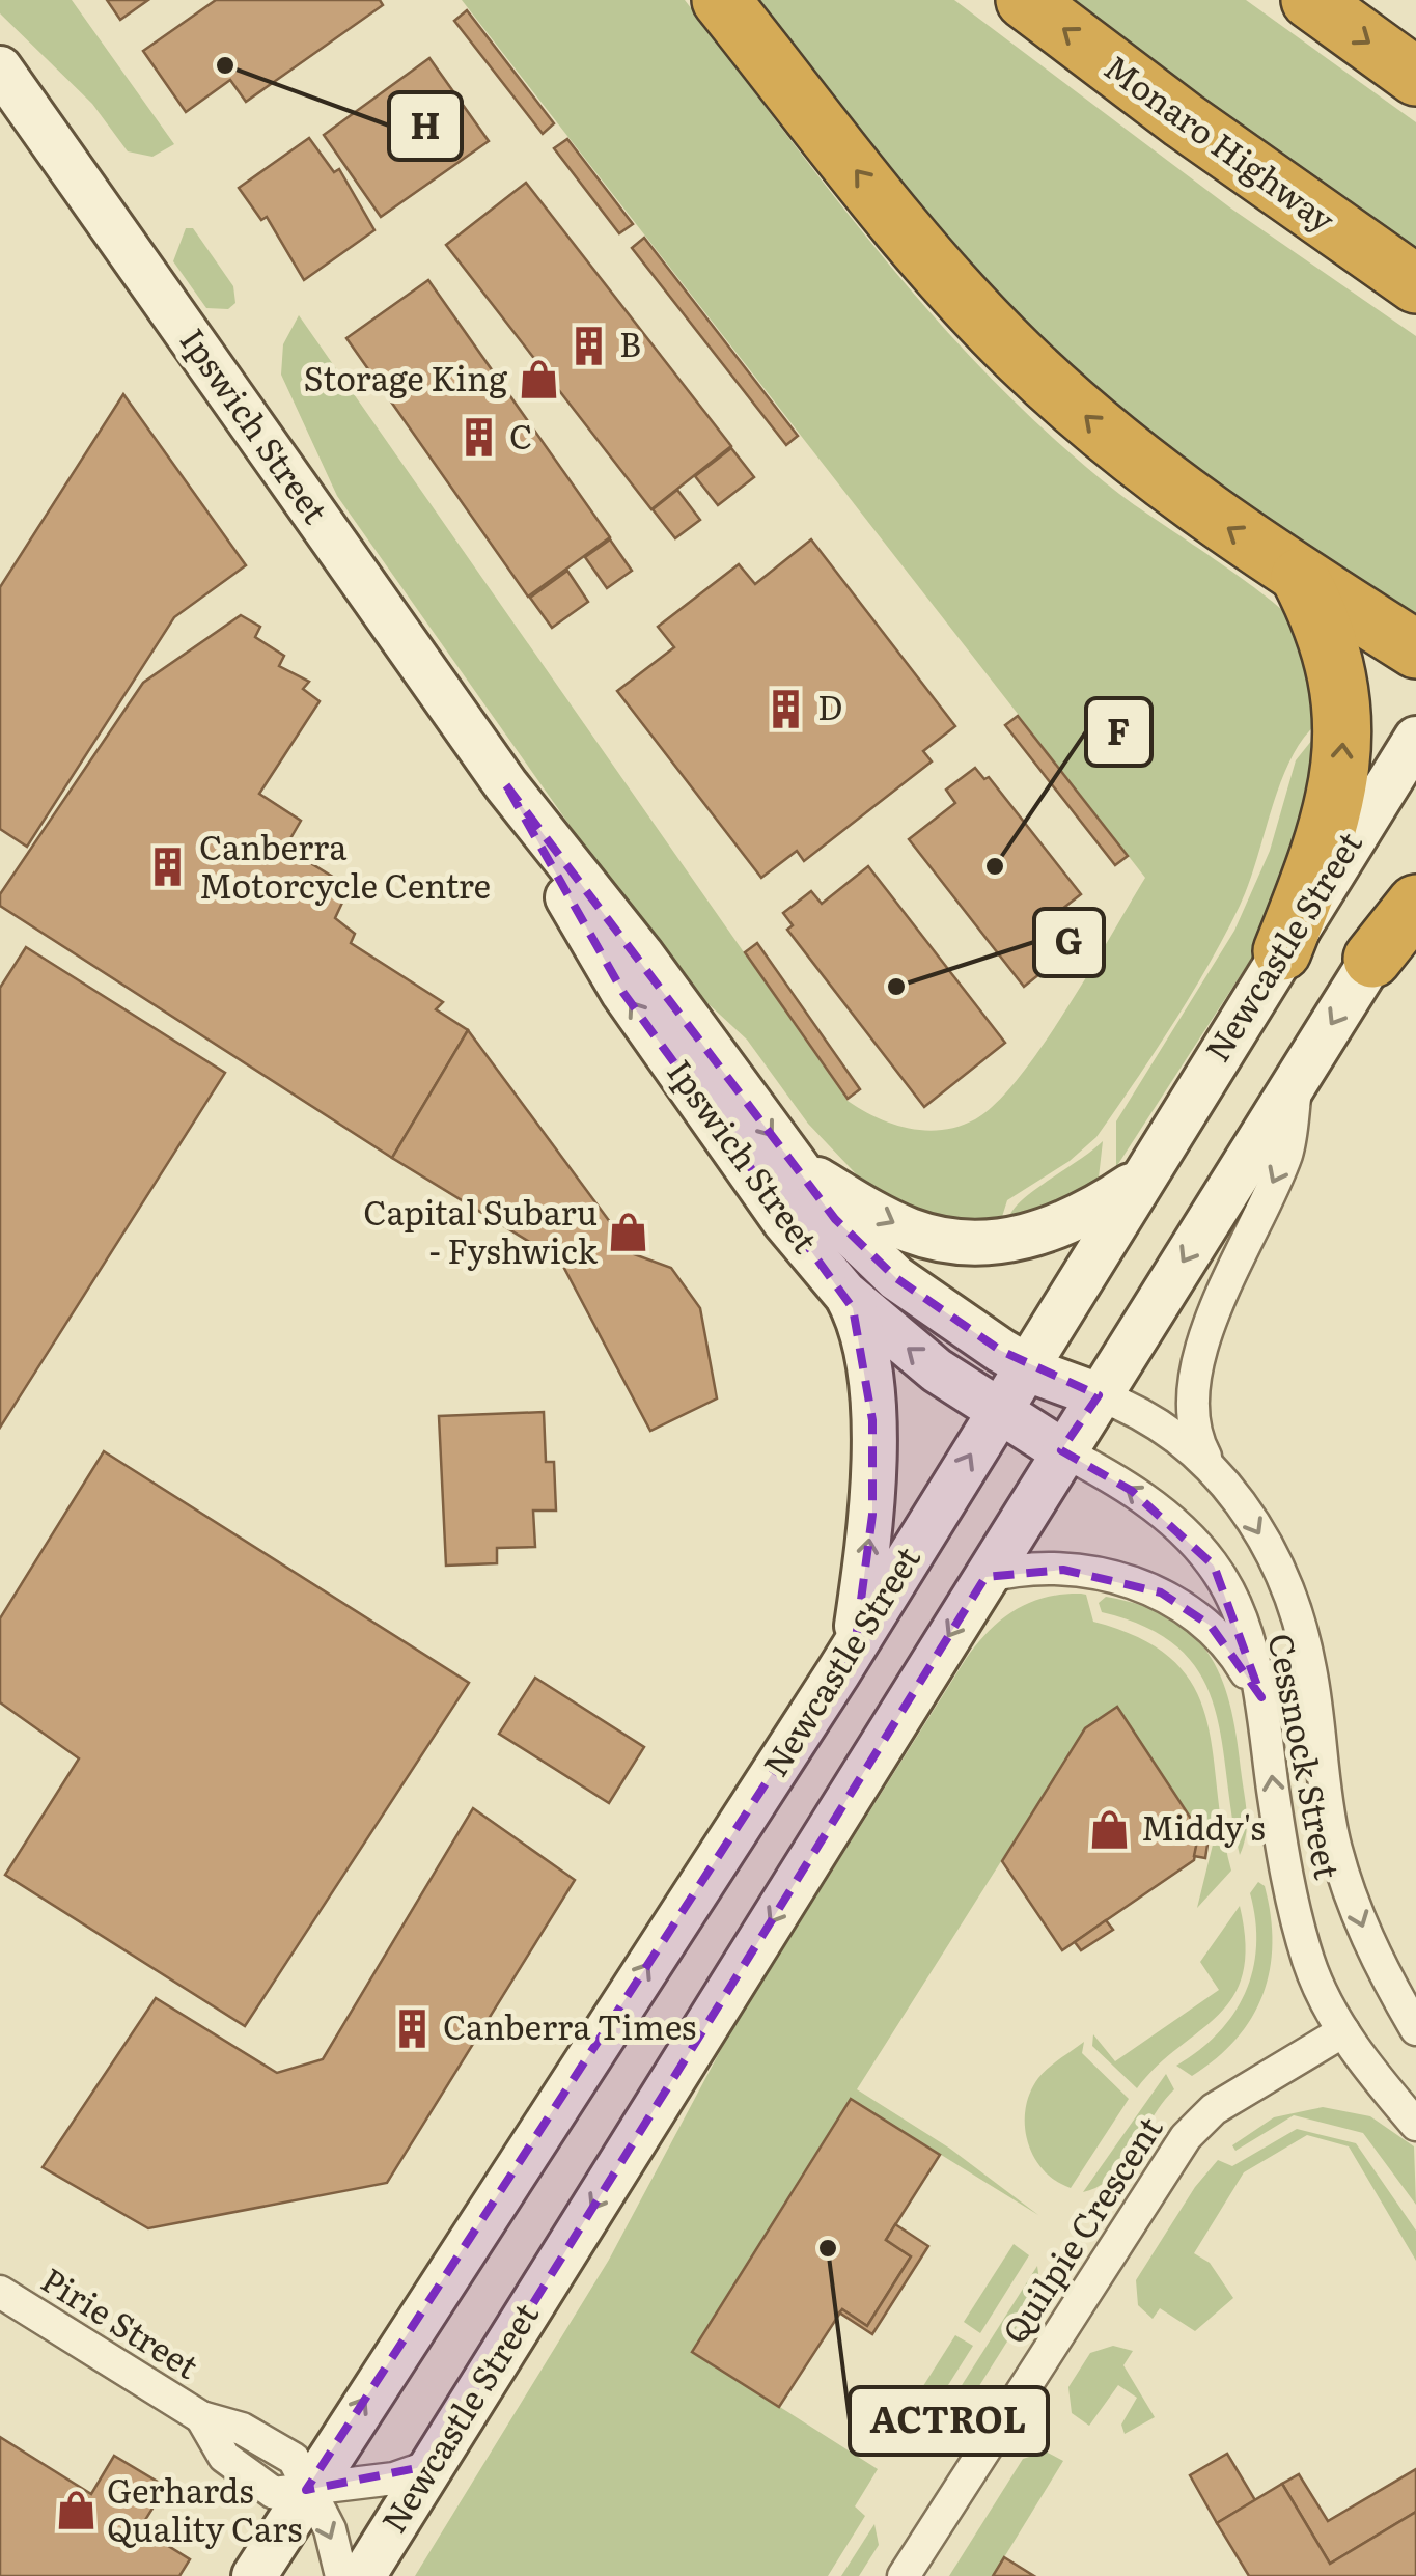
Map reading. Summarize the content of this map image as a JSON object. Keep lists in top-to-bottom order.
{
  "streets": {
    "highway": ["Monaro Highway"],
    "main road": ["Ipswich Street", "Newcastle Street"],
    "street": ["Cessnock Street", "Quilpie Crescent", "Pirie Street"]
  },
  "crossings": [
    ["Ipswich Street", "Newcastle Street"],
    ["Ipswich Street", "Cessnock Street"],
    ["Newcastle Street", "Cessnock Street"],
    ["Newcastle Street", "Pirie Street"],
    ["Cessnock Street", "Quilpie Crescent"]
  ],
  "places": {
    "other": [
      "H",
      "F",
      "G",
      "ACTROL"
    ],
    "building": [
      "B",
      "C",
      "D",
      "Canberra Motorcycle Centre",
      "Canberra Times"
    ],
    "shop": [
      "Storage King",
      "Capital Subaru - Fyshwick",
      "Middy's",
      "Gerhards Quality Cars"
    ]
  }
}
